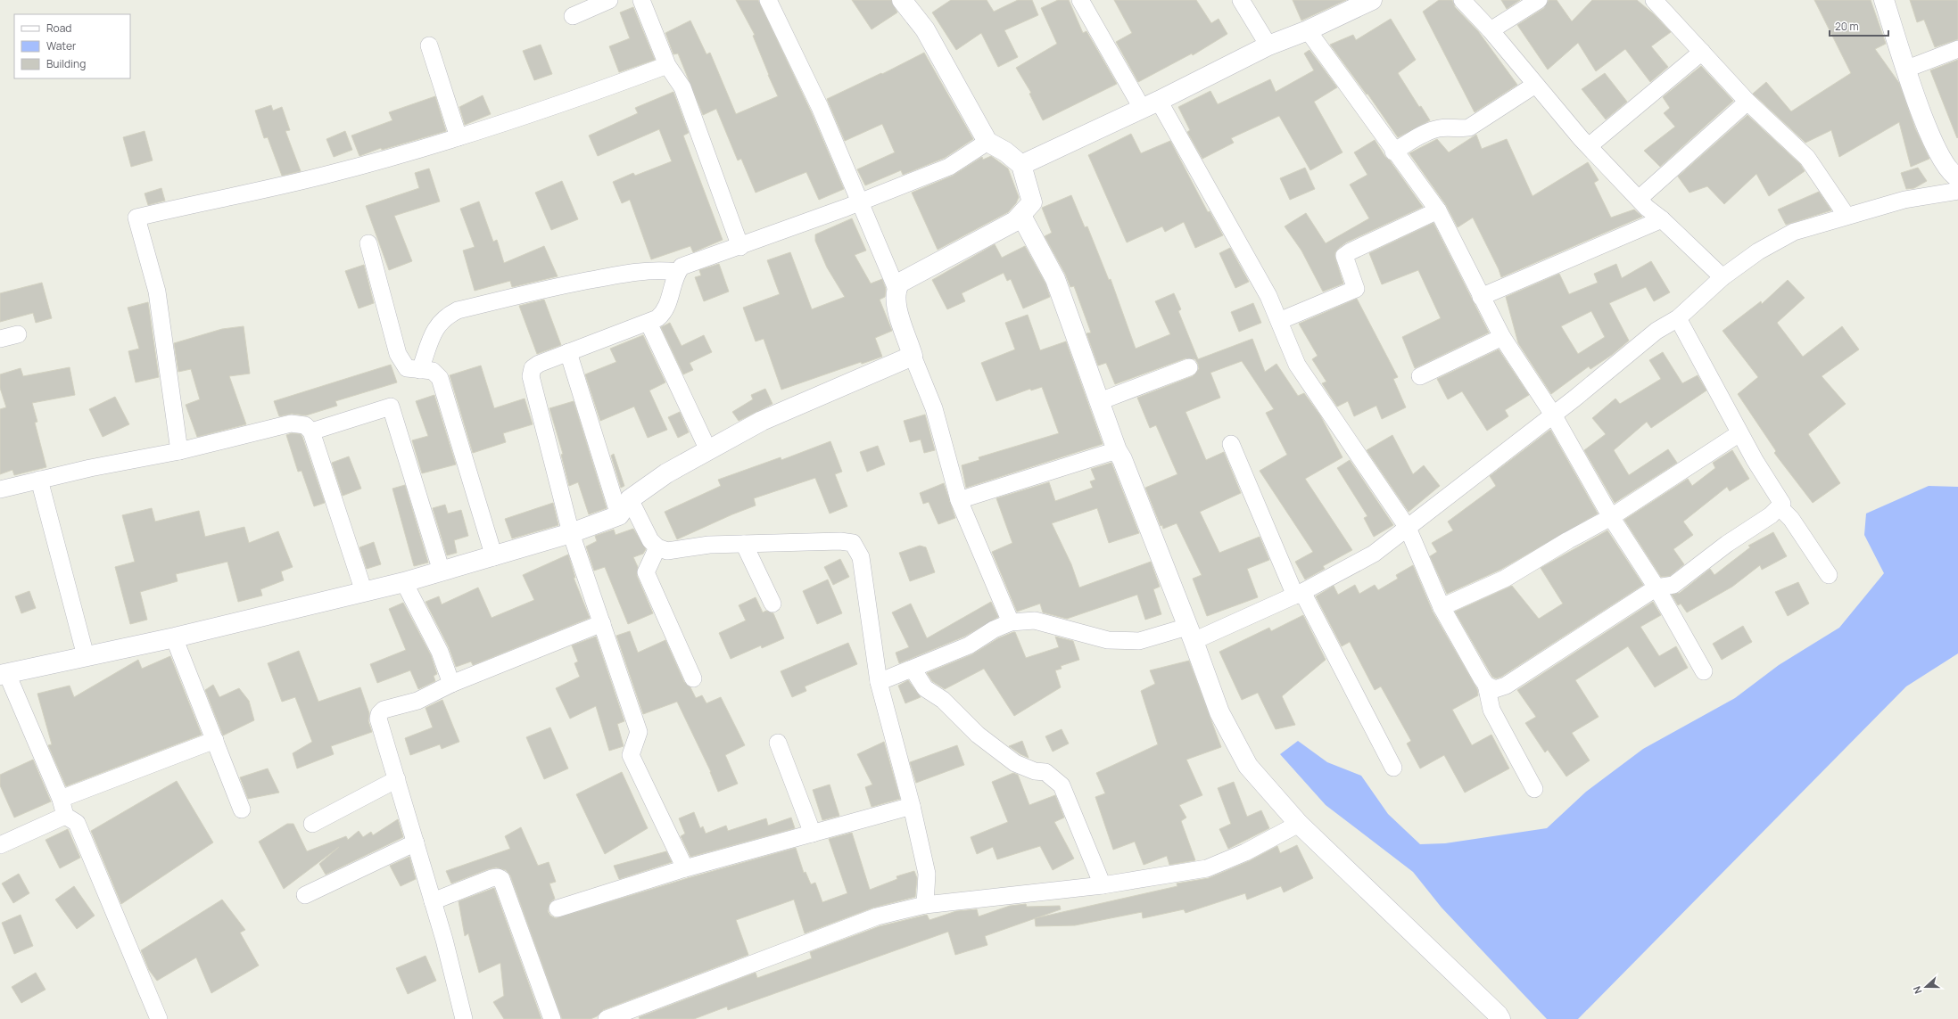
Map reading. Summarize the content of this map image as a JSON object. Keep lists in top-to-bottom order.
{
  "legend": ["Road", "Water", "Building"],
  "scale_bar": "20 m",
  "north": "left"
}
